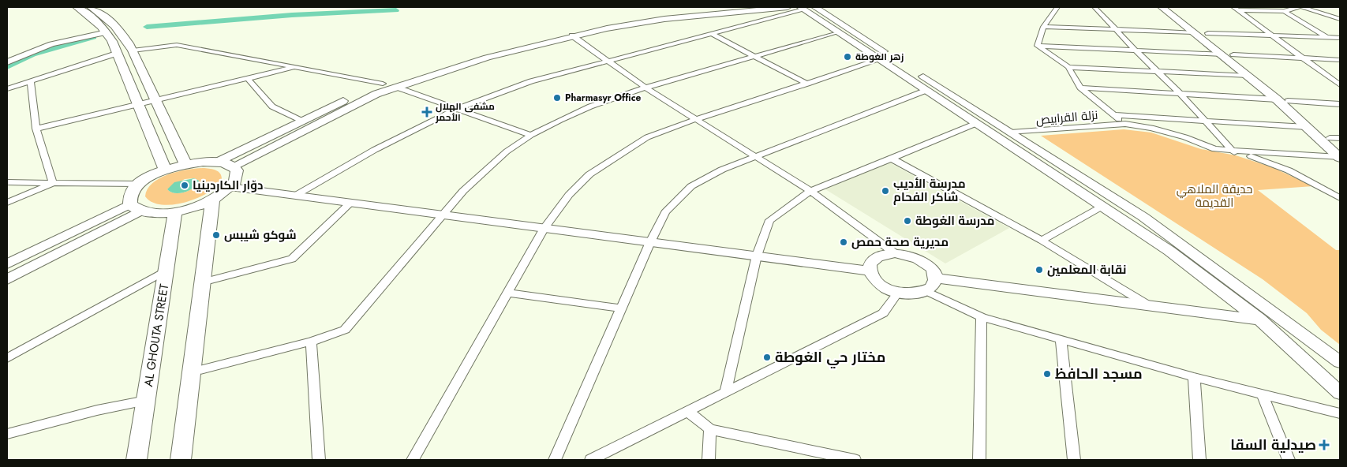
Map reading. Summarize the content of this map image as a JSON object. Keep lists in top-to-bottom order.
{
  "streets": {
    "main road": ["AL GHOUTA STREET"],
    "street": ["نزلة القرابيص"]
  },
  "parks": ["حديقة الملاهي القديمة"],
  "places": {
    "other": [
      "زهر الغوطة",
      "Pharmasyr Office",
      "دوّار الكاردينيا",
      "مدرسة الأديب شاكر الفحام",
      "مدرسة الغوطة",
      "شوكو شيبس",
      "مديرية صحة حمص",
      "نقابة المعلمين",
      "مختار حي الغوطة",
      "مسجد الحافظ"
    ],
    "health": ["مشفى الهلال الأحمر", "صيدلية السقا"]
  }
}
